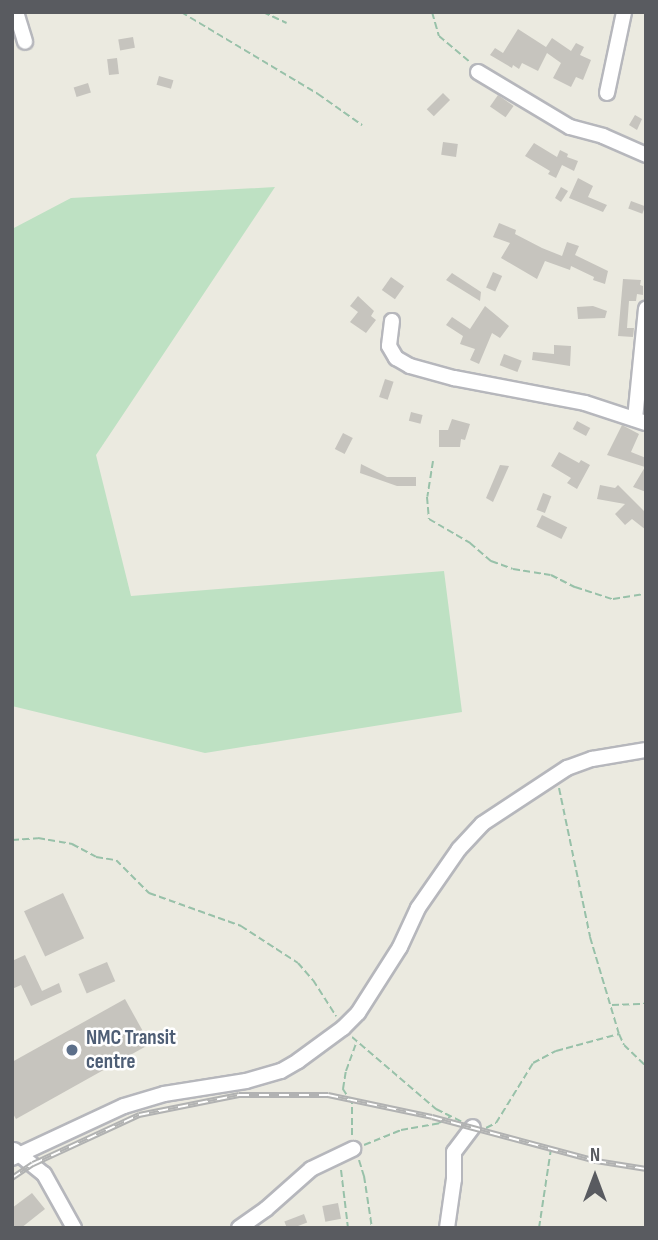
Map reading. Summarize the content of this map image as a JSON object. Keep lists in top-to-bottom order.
{
  "places": ["NMC Transit centre"],
  "north": "top"
}
